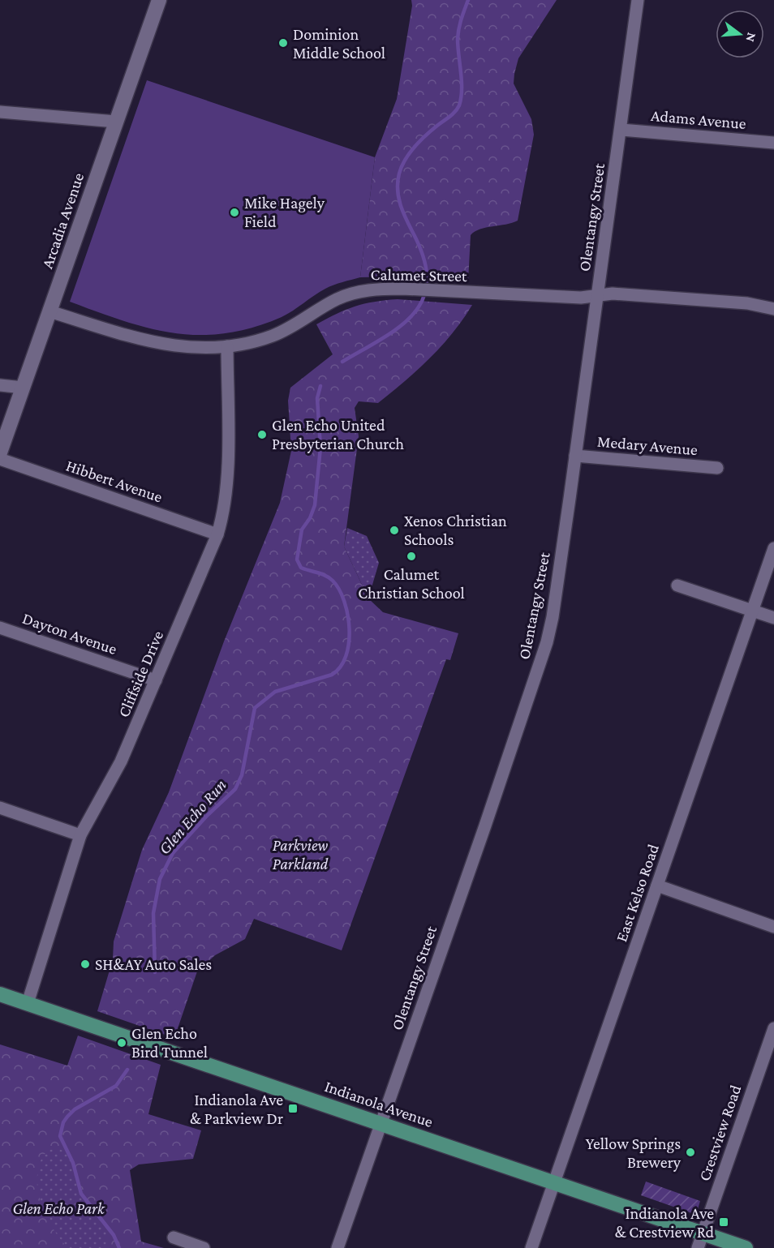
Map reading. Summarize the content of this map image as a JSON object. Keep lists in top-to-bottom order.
{
  "streets": {
    "main road": ["Indianola Avenue"],
    "street": [
      "Adams Avenue",
      "Olentangy Street",
      "Arcadia Avenue",
      "Calumet Street",
      "Medary Avenue",
      "Hibbert Avenue",
      "Dayton Avenue",
      "Cliffside Drive",
      "East Kelso Road",
      "Crestview Road"
    ]
  },
  "crossings": [
    ["Adams Avenue", "Olentangy Street"],
    ["Olentangy Street", "Calumet Street"],
    ["Olentangy Street", "Medary Avenue"],
    ["Olentangy Street", "Indianola Avenue"],
    ["Arcadia Avenue", "Calumet Street"],
    ["Calumet Street", "Cliffside Drive"],
    ["Hibbert Avenue", "Cliffside Drive"],
    ["Dayton Avenue", "Cliffside Drive"],
    ["Cliffside Drive", "Indianola Avenue"],
    ["East Kelso Road", "Indianola Avenue"],
    ["Indianola Avenue", "Crestview Road"]
  ],
  "water": ["Glen Echo Run"],
  "parks": ["Parkview Parkland", "Glen Echo Park"],
  "places": {
    "other": [
      "Dominion Middle School",
      "Mike Hagely Field",
      "Glen Echo United Presbyterian Church",
      "Xenos Christian Schools",
      "Calumet Christian School",
      "SH&AY Auto Sales",
      "Glen Echo Bird Tunnel",
      "Yellow Springs Brewery"
    ],
    "transit": ["Indianola Ave & Parkview Dr", "Indianola Ave & Crestview Rd"]
  },
  "north": "right"
}
